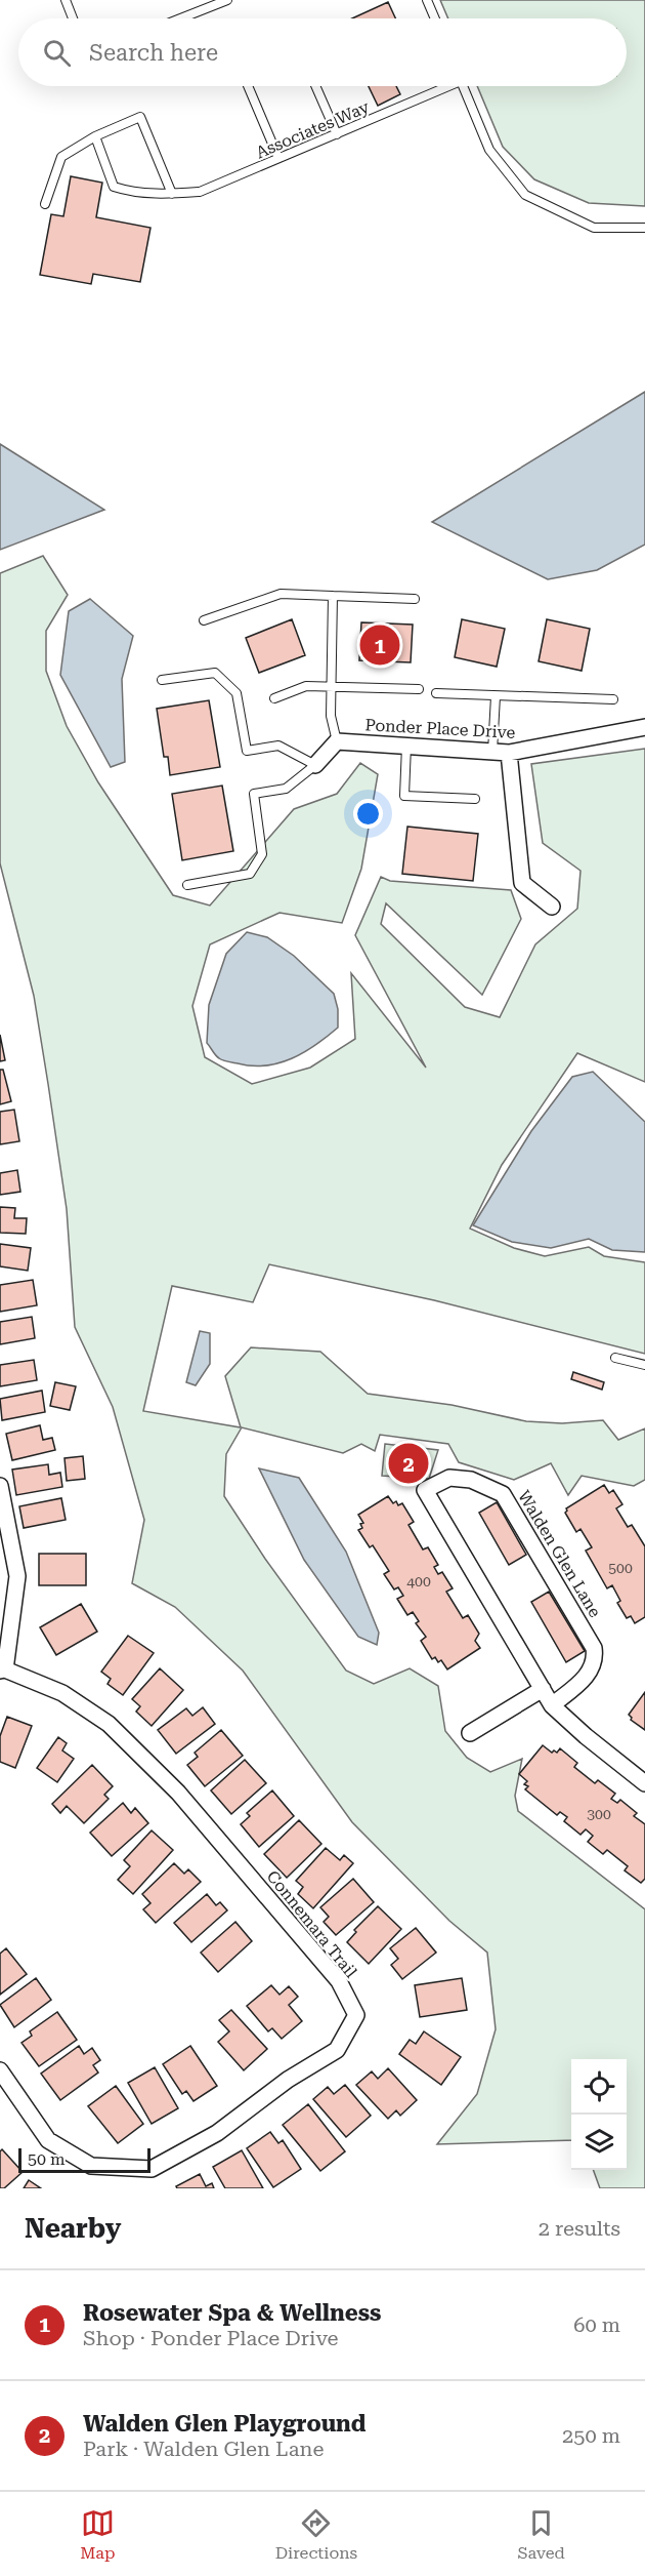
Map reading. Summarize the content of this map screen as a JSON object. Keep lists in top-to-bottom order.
{
  "streets": {
    "street": ["Ponder Place Drive", "Walden Glen Lane", "Connemara Trail"],
    "lane": ["Associates Way"]
  },
  "house_numbers": ["500", "400", "300"],
  "scale_bar": "50 m",
  "page": {
    "search": "Search here",
    "pins": ["1", "2"],
    "scale": "50 m",
    "heading": ["Nearby", "2 results"],
    "list": [
      {
        "mark": "1",
        "name": "Rosewater Spa & Wellness",
        "note": "Shop · Ponder Place Drive",
        "value": "60 m"
      },
      {
        "mark": "2",
        "name": "Walden Glen Playground",
        "note": "Park · Walden Glen Lane",
        "value": "250 m"
      }
    ],
    "nav": ["Map", "Directions", "Saved"]
  }
}
